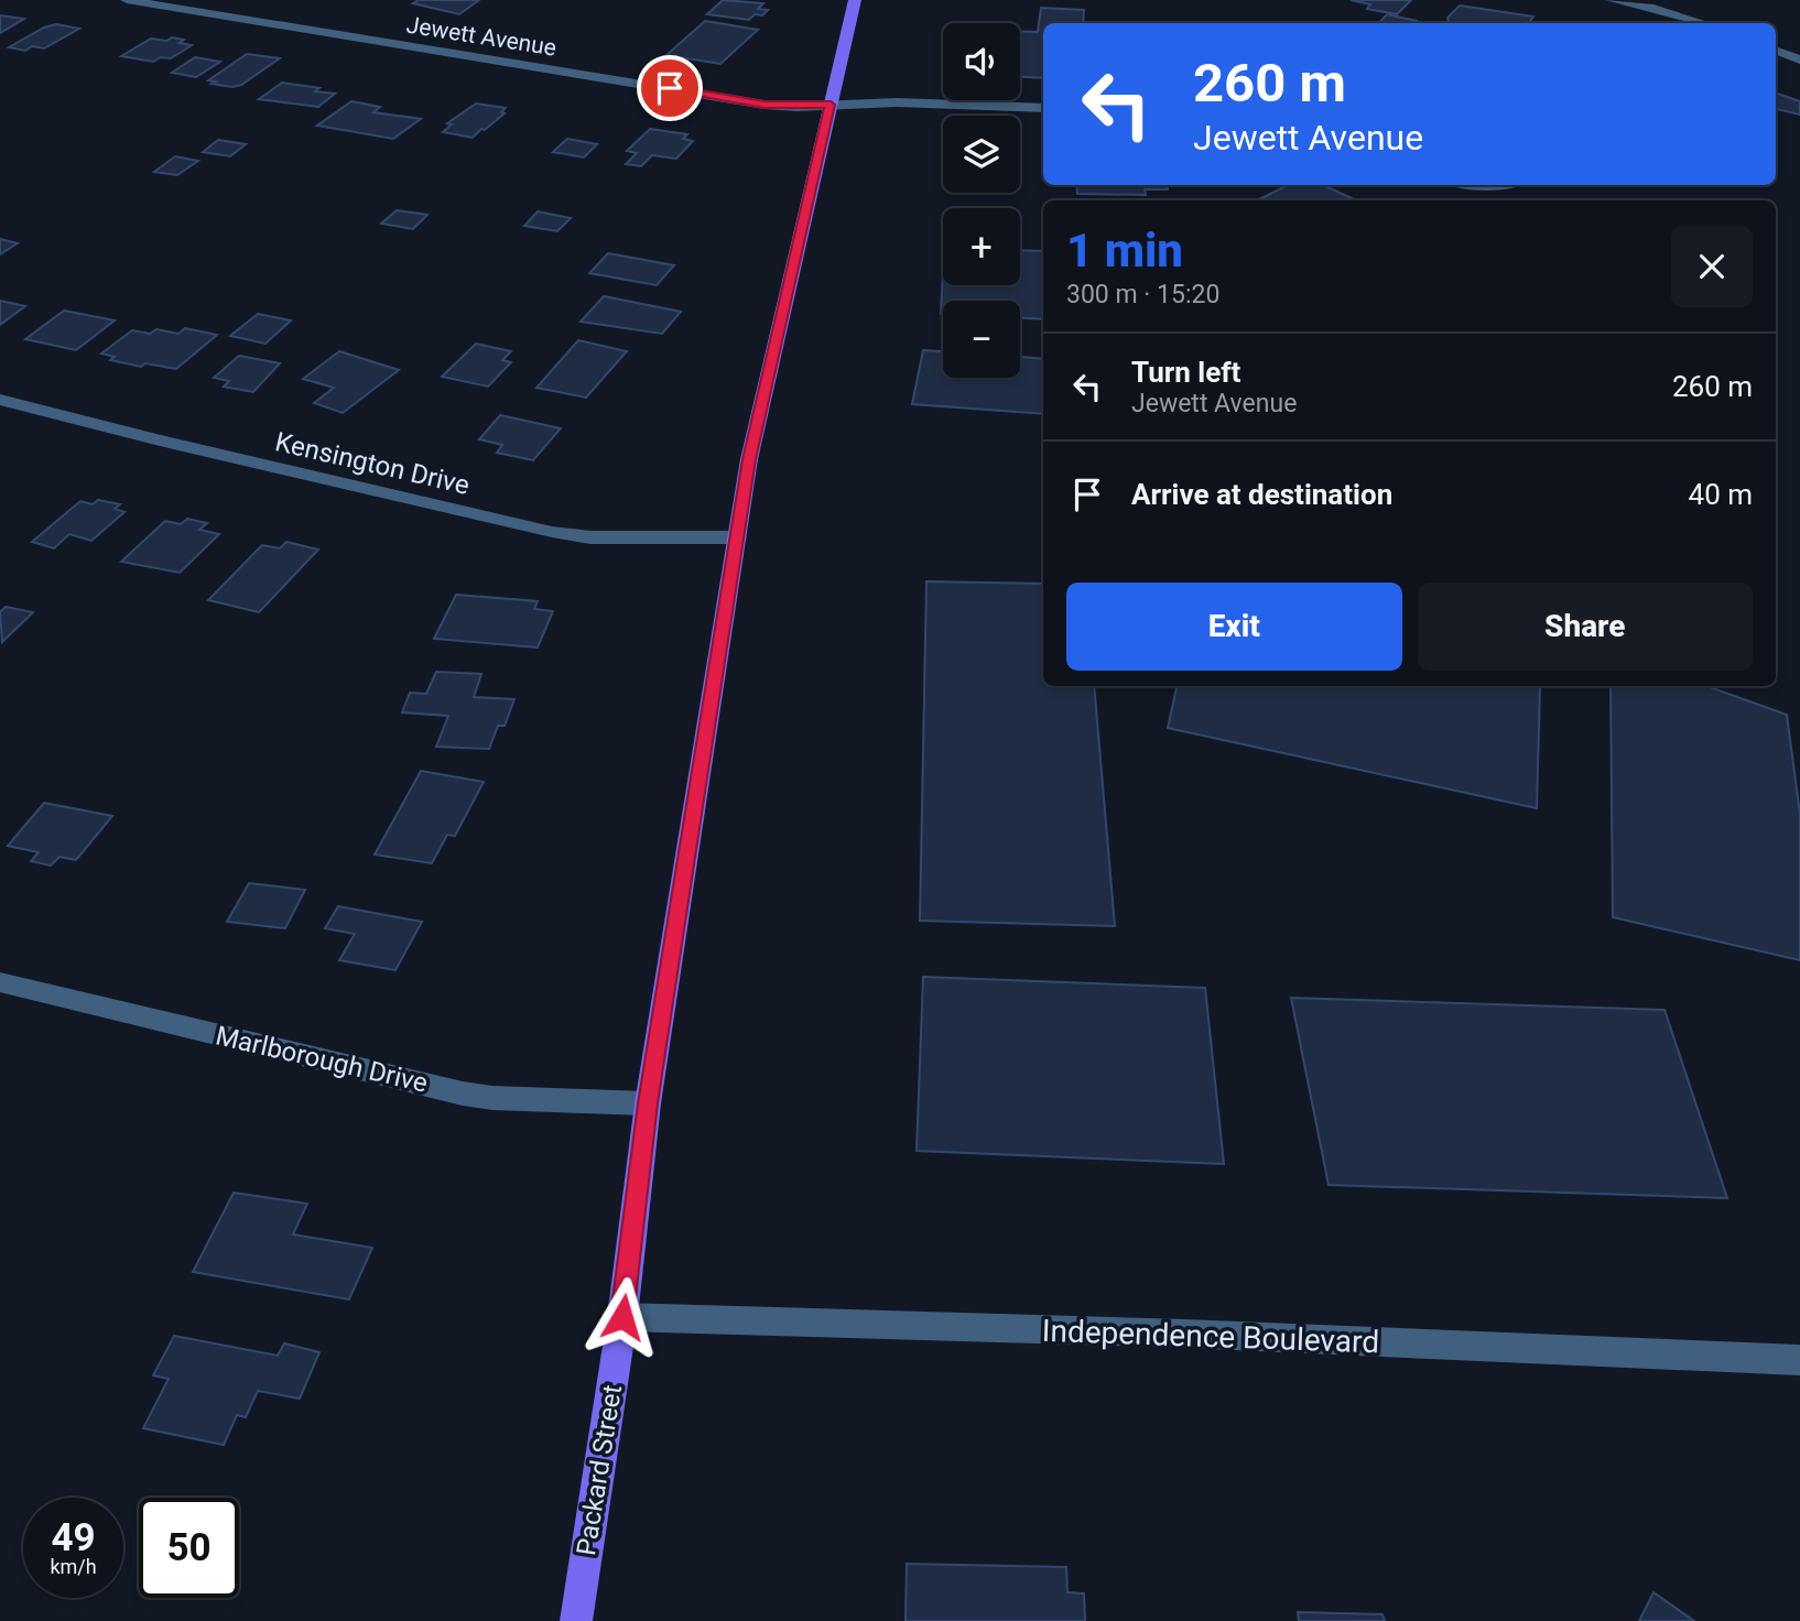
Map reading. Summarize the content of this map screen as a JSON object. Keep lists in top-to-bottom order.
{
  "streets": {
    "main road": ["Packard Street"],
    "street": [
      "Jewett Avenue",
      "Kensington Drive",
      "Marlborough Drive",
      "Independence Boulevard"
    ]
  },
  "crossings": [
    ["Jewett Avenue", "Packard Street"],
    ["Kensington Drive", "Packard Street"],
    ["Marlborough Drive", "Packard Street"],
    ["Independence Boulevard", "Packard Street"]
  ],
  "page": {
    "map_buttons": ["+", "−"],
    "turn": ["260 m", "Jewett Avenue"],
    "heading": ["1 min", "300 m · 15:20"],
    "list": [
      {
        "name": "Turn left",
        "note": "Jewett Avenue",
        "value": "260 m"
      },
      {
        "name": "Arrive at destination",
        "value": "40 m"
      }
    ],
    "buttons": ["Exit", "Share"],
    "speed": "49 km/h",
    "limit": "50"
  }
}
